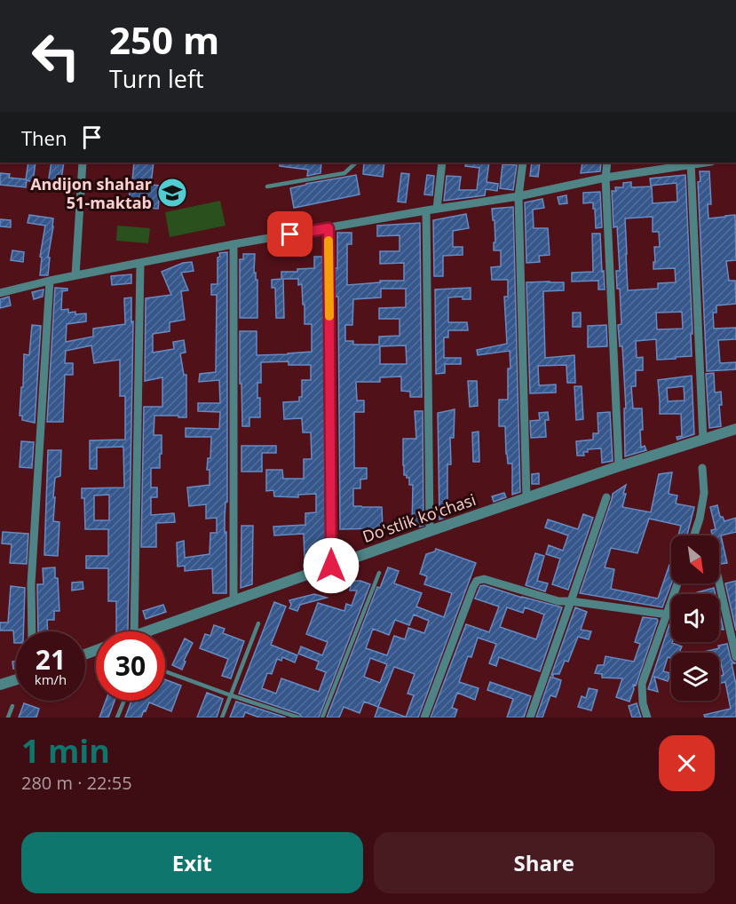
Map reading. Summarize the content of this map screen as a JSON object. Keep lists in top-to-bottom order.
{
  "streets": {
    "street": ["Do'stlik ko'chasi"]
  },
  "places": {
    "school or university": ["Andijon shahar 51-maktab"]
  },
  "north": "bottom right",
  "page": {
    "turn": ["250 m", "Turn left"],
    "then": "Then",
    "speed": "21 km/h",
    "limit": "30",
    "heading": ["1 min", "280 m · 22:55"],
    "buttons": ["Exit", "Share"]
  }
}
